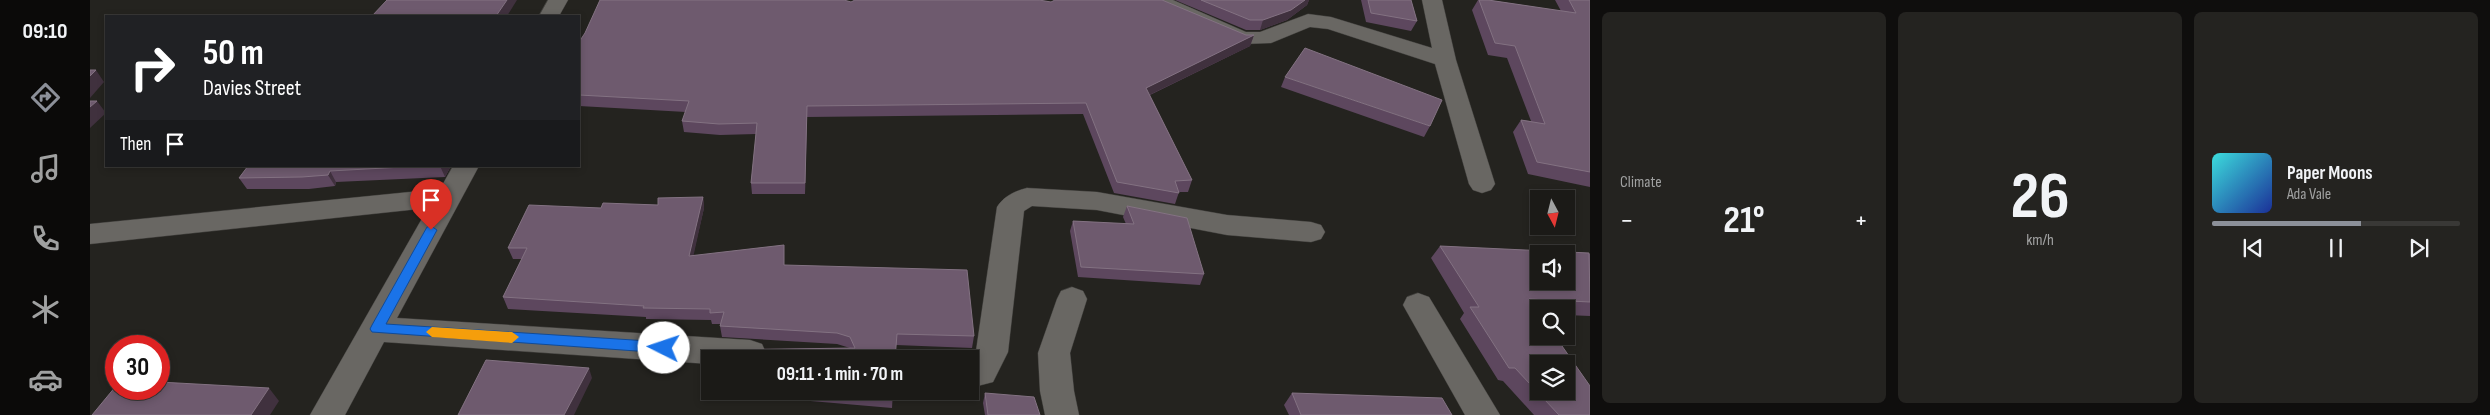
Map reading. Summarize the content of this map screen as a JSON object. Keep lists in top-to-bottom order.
{
  "north": "bottom",
  "page": {
    "tabs": "09:10",
    "tile": [
      "Climate",
      ["26", "km/h"]
    ],
    "turn": ["50 m", "Davies Street"],
    "then": "Then",
    "song": ["Paper Moons", "Ada Vale"],
    "heat": ["−", "21°", "+"],
    "limit": "30",
    "trip": "09:11 · 1 min · 70 m"
  }
}
